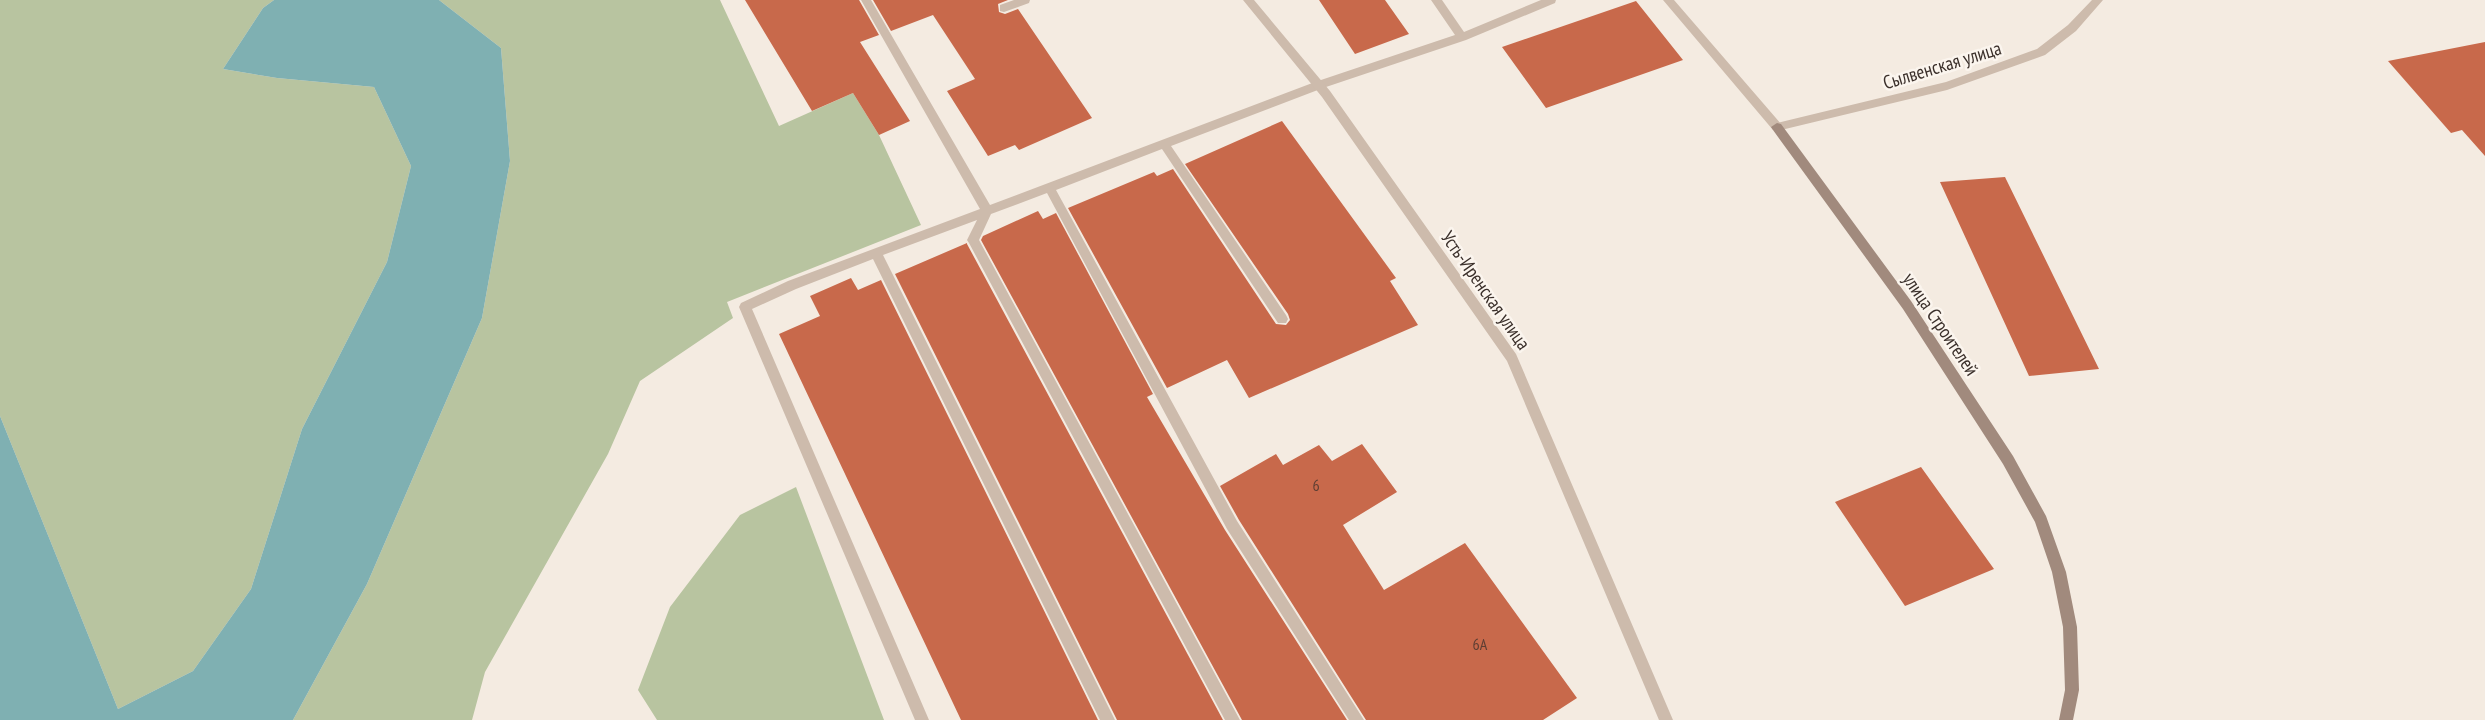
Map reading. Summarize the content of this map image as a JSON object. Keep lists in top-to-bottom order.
{
  "streets": {
    "street": ["Сылвенская улица", "Усть-Иренская улица", "улица Строителей"]
  },
  "crossings": [
    ["Сылвенская улица", "улица Строителей"]
  ],
  "house_numbers": ["6", "6А"]
}
